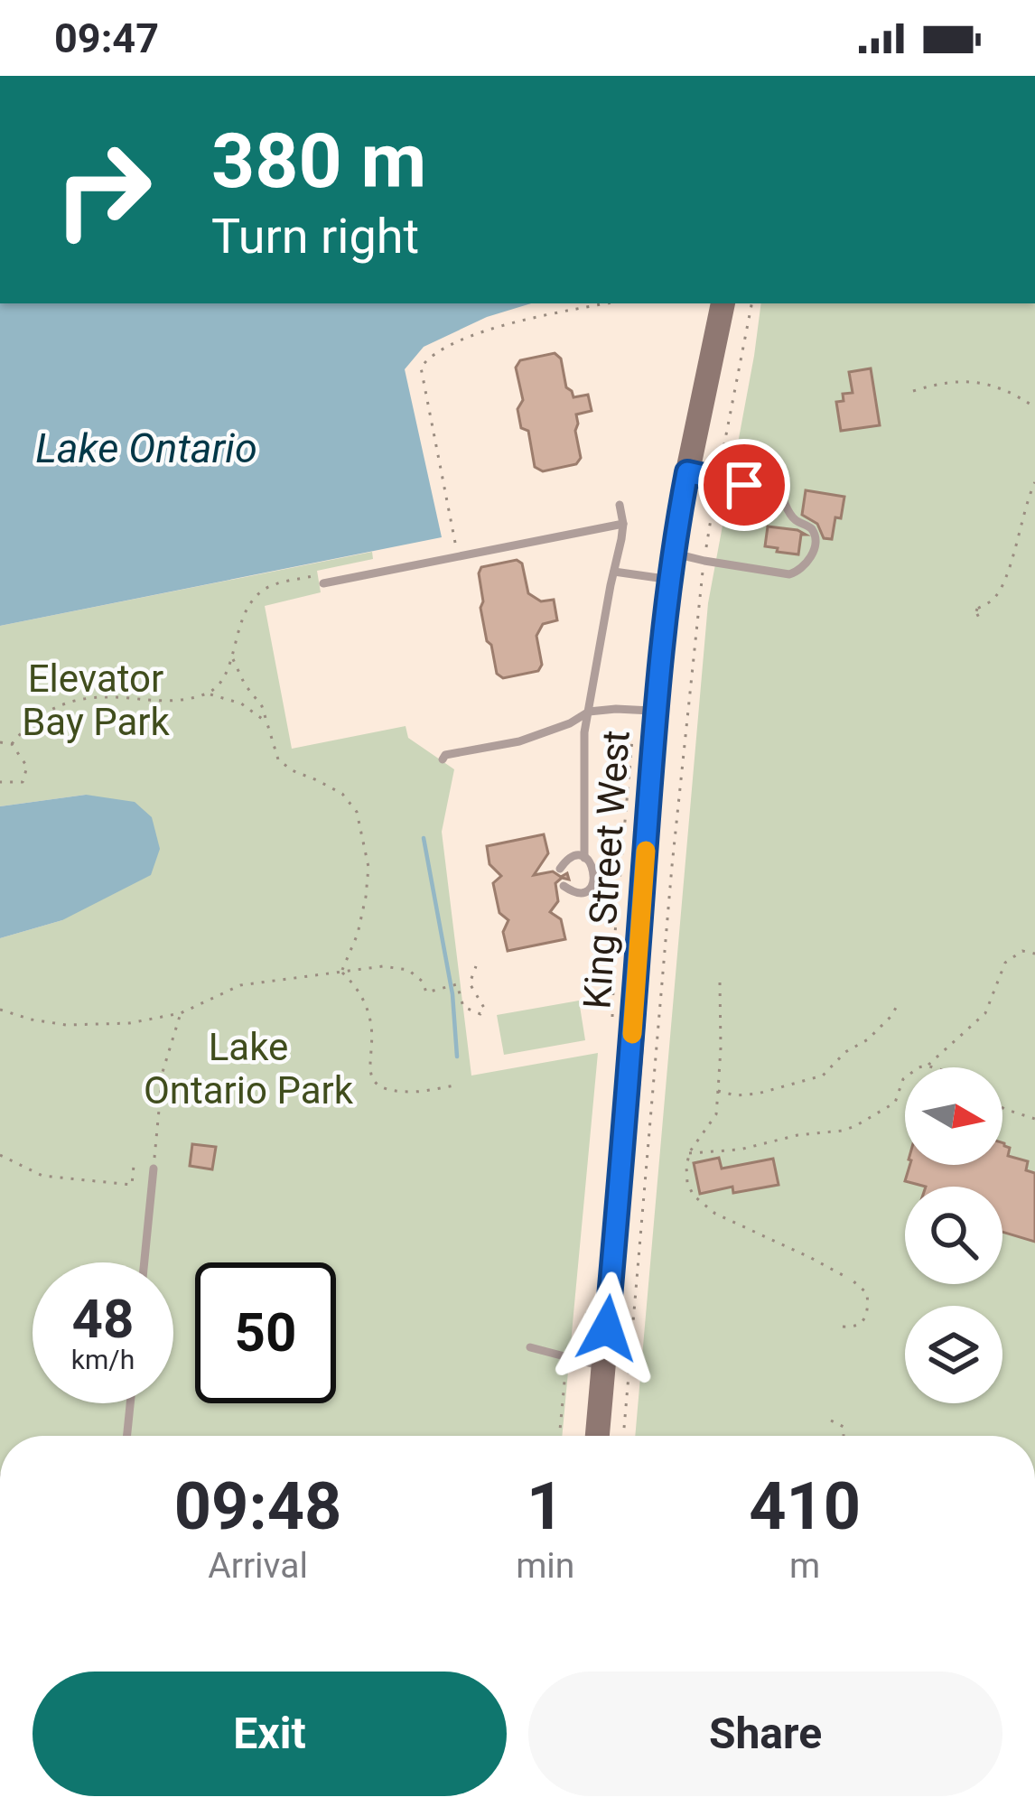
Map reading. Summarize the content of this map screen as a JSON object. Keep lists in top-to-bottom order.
{
  "streets": {
    "main road": ["King Street West"]
  },
  "water": ["Lake Ontario"],
  "parks": ["Elevator Bay Park", "Lake Ontario Park"],
  "north": "right",
  "page": {
    "status": "09:47",
    "turn": ["380 m", "Turn right"],
    "speed": "48 km/h",
    "limit": "50",
    "eta": [
      "09:48",
      "Arrival",
      "1",
      "min",
      "410",
      "m"
    ],
    "buttons": ["Exit", "Share"]
  }
}
